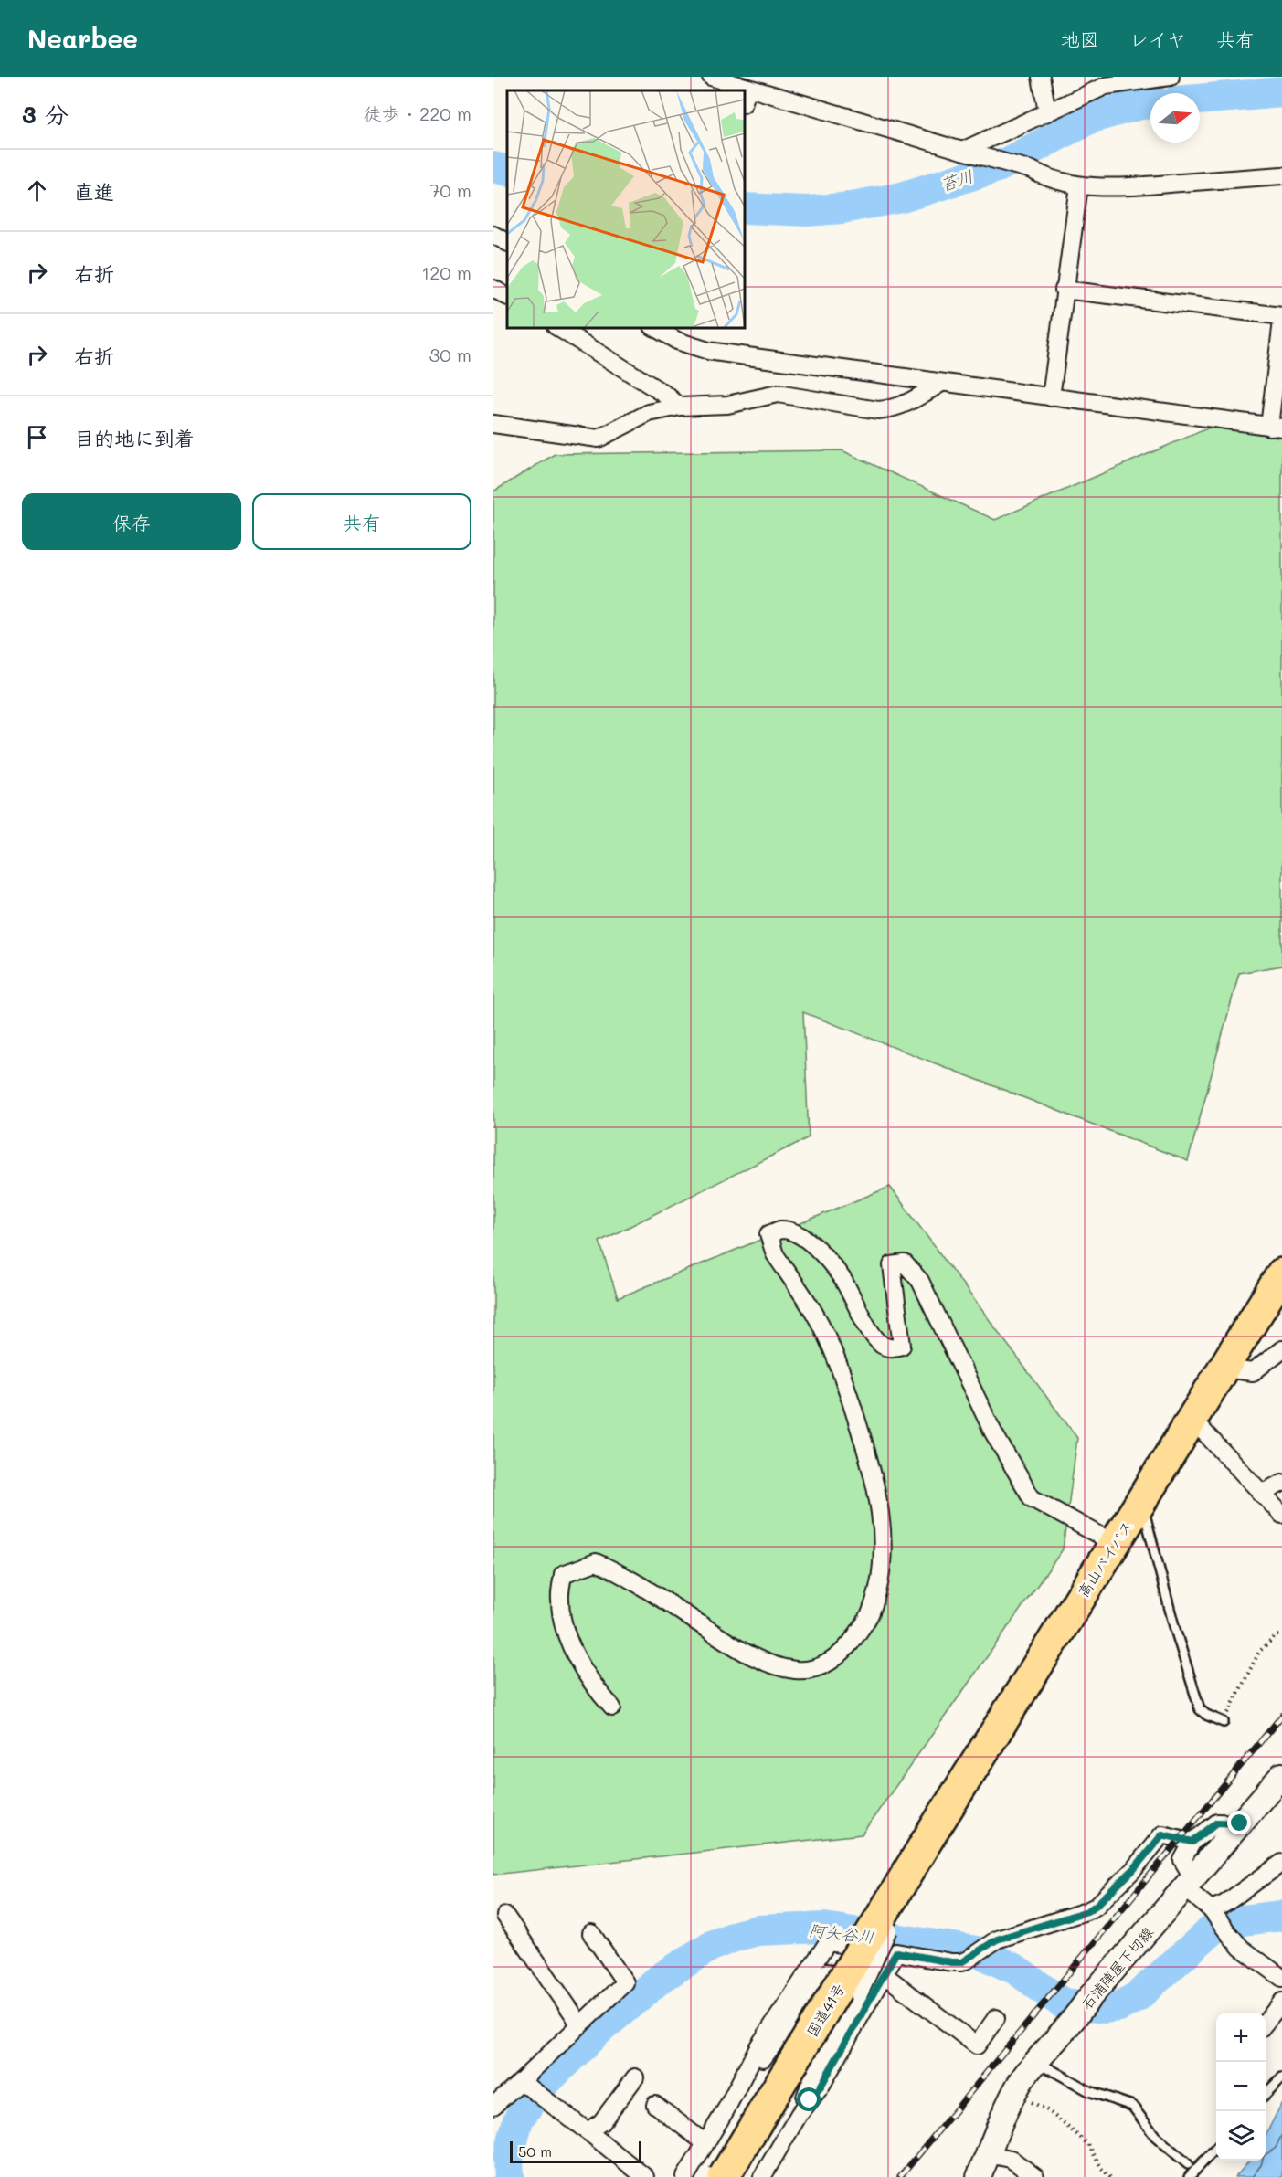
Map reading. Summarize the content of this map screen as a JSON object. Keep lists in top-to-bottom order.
{
  "streets": {
    "highway": ["高山バイパス", "国道41号"],
    "main road": ["石浦陣屋下切線"]
  },
  "crossings": [
    ["高山バイパス", "国道41号"]
  ],
  "water": ["苔川", "阿矢谷川"],
  "scale_bar": "50 m",
  "north": "right",
  "page": {
    "header": "Nearbee",
    "nav": ["地図", "レイヤ", "共有"],
    "heading": ["3 分", "徒歩 · 220 m"],
    "list": [
      ["直進", "70 m"],
      ["右折", "120 m"],
      ["右折", "30 m"],
      "目的地に到着"
    ],
    "buttons": ["保存", "共有"],
    "map_buttons": ["+", "−"],
    "scale": "50 m"
  }
}
